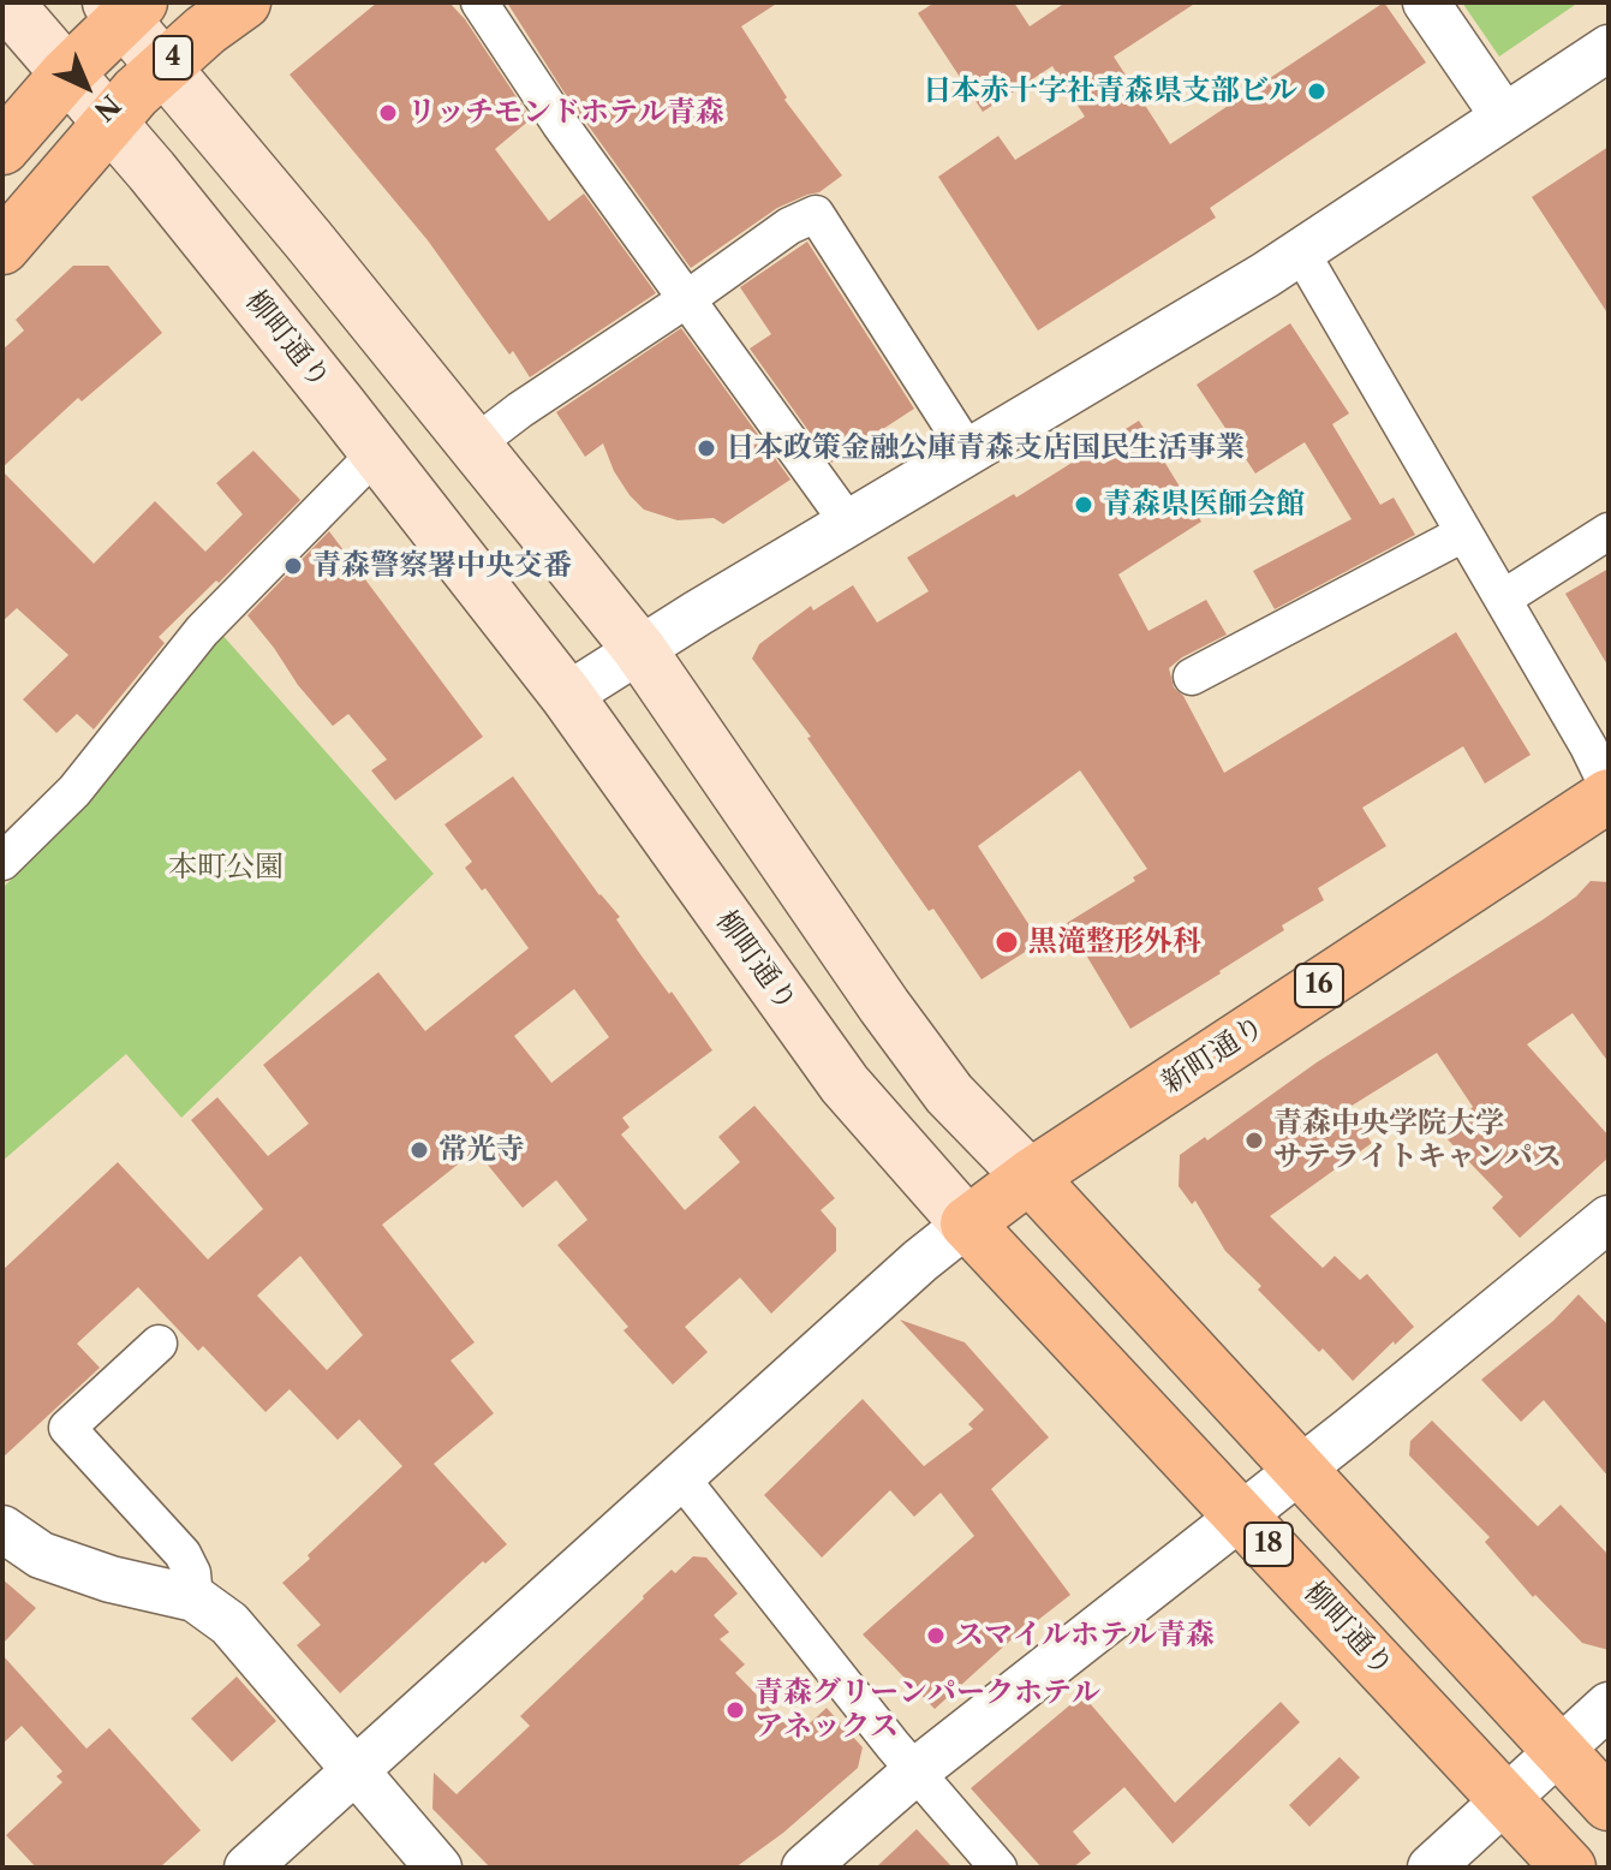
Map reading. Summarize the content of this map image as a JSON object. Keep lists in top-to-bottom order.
{
  "streets": {
    "main road": [
      "4",
      "柳町通り",
      "16",
      "新町通り",
      "18"
    ]
  },
  "crossings": [
    ["4", "柳町通り"],
    ["柳町通り", "新町通り"],
    ["新町通り", "18"]
  ],
  "parks": ["本町公園"],
  "places": [
    "日本赤十字社青森県支部ビル",
    "リッチモンドホテル青森",
    "日本政策金融公庫青森支店国民生活事業",
    "青森県医師会館",
    "青森警察署中央交番",
    "黒滝整形外科",
    "青森中央学院大学 サテライトキャンパス",
    "常光寺",
    "スマイルホテル青森",
    "青森グリーンパークホテル アネックス"
  ],
  "north": "bottom right"
}
